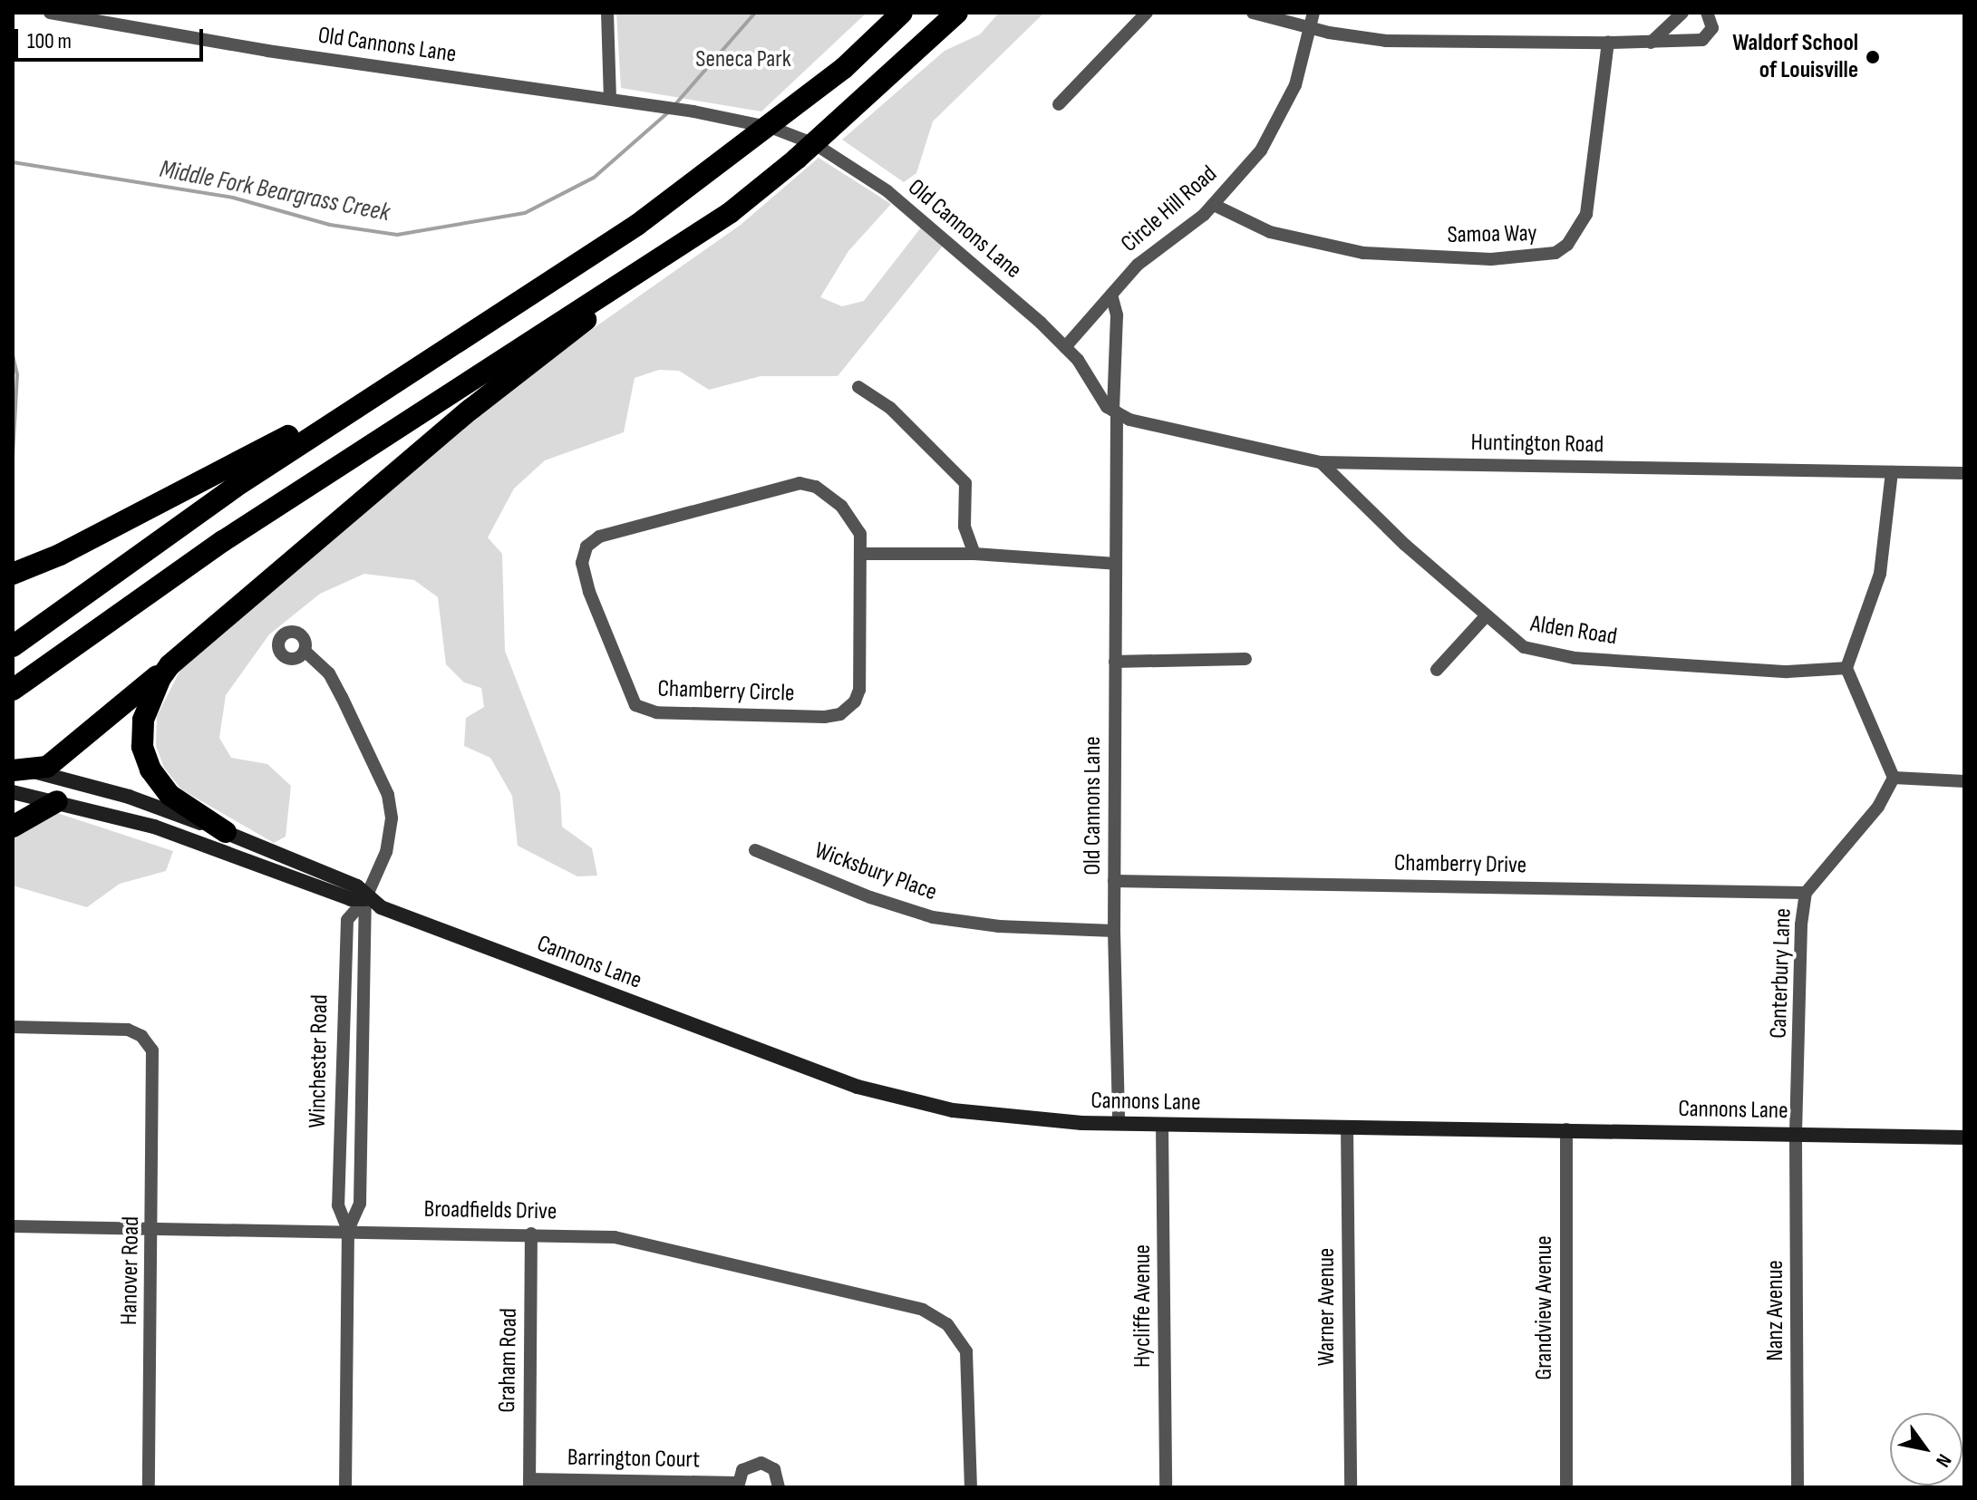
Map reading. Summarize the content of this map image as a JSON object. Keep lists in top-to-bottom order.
{
  "streets": {
    "main road": ["Cannons Lane"],
    "street": [
      "Old Cannons Lane",
      "Circle Hill Road",
      "Samoa Way",
      "Huntington Road",
      "Alden Road",
      "Chamberry Circle",
      "Chamberry Drive",
      "Wicksbury Place",
      "Canterbury Lane",
      "Winchester Road",
      "Broadfields Drive",
      "Hanover Road",
      "Hycliffe Avenue",
      "Warner Avenue",
      "Grandview Avenue",
      "Nanz Avenue",
      "Graham Road",
      "Barrington Court"
    ]
  },
  "crossings": [
    ["Old Cannons Lane", "Circle Hill Road"],
    ["Old Cannons Lane", "Huntington Road"],
    ["Old Cannons Lane", "Chamberry Drive"],
    ["Old Cannons Lane", "Wicksbury Place"],
    ["Old Cannons Lane", "Cannons Lane"],
    ["Circle Hill Road", "Samoa Way"],
    ["Huntington Road", "Alden Road"],
    ["Chamberry Drive", "Canterbury Lane"],
    ["Cannons Lane", "Canterbury Lane"],
    ["Cannons Lane", "Winchester Road"],
    ["Cannons Lane", "Hycliffe Avenue"],
    ["Cannons Lane", "Warner Avenue"],
    ["Cannons Lane", "Grandview Avenue"],
    ["Cannons Lane", "Nanz Avenue"],
    ["Canterbury Lane", "Nanz Avenue"],
    ["Winchester Road", "Broadfields Drive"],
    ["Broadfields Drive", "Hanover Road"],
    ["Broadfields Drive", "Graham Road"],
    ["Graham Road", "Barrington Court"]
  ],
  "water": ["Middle Fork Beargrass Creek"],
  "parks": ["Seneca Park"],
  "places": ["Waldorf School of Louisville"],
  "scale_bar": "100 m",
  "north": "bottom right"
}
